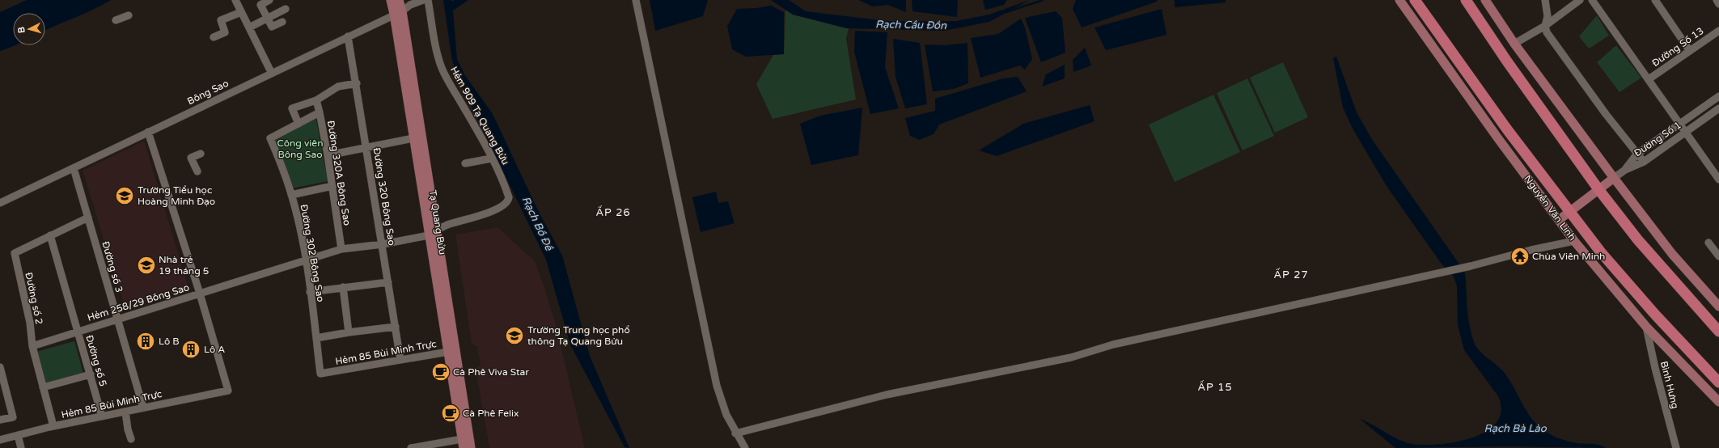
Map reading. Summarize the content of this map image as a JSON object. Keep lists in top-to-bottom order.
{
  "streets": {
    "highway": ["Nguyễn Văn Linh"],
    "main road": ["Tạ Quang Bửu"],
    "street": [
      "Đường Số 13",
      "Bông Sao",
      "Hẻm 909 Tạ Quang Bửu",
      "Đường Số 1",
      "Đường 320A Bông Sao",
      "Đường 320 Bông Sao",
      "Đường 302 Bông Sao",
      "Đường số 3",
      "Đường số 2",
      "Hẻm 258/29 Bông Sao",
      "Hẻm 85 Bùi Minh Trực",
      "Đường số 5",
      "Bình Hưng"
    ]
  },
  "crossings": [
    ["Bông Sao", "Đường 320 Bông Sao"],
    ["Bông Sao", "Tạ Quang Bửu"],
    ["Bông Sao", "Đường số 3"],
    ["Hẻm 909 Tạ Quang Bửu", "Đường 320 Bông Sao"],
    ["Hẻm 909 Tạ Quang Bửu", "Tạ Quang Bửu"],
    ["Hẻm 909 Tạ Quang Bửu", "Hẻm 258/29 Bông Sao"],
    ["Đường 320A Bông Sao", "Hẻm 258/29 Bông Sao"],
    ["Đường 320 Bông Sao", "Hẻm 258/29 Bông Sao"],
    ["Đường 320 Bông Sao", "Hẻm 85 Bùi Minh Trực"],
    ["Nguyễn Văn Linh", "Bình Hưng"],
    ["Tạ Quang Bửu", "Hẻm 85 Bùi Minh Trực"],
    ["Đường 302 Bông Sao", "Hẻm 258/29 Bông Sao"],
    ["Đường 302 Bông Sao", "Hẻm 85 Bùi Minh Trực"],
    ["Đường số 3", "Đường số 2"],
    ["Đường số 3", "Hẻm 258/29 Bông Sao"],
    ["Đường số 3", "Hẻm 85 Bùi Minh Trực"],
    ["Đường số 2", "Hẻm 258/29 Bông Sao"],
    ["Đường số 2", "Hẻm 85 Bùi Minh Trực"],
    ["Đường số 2", "Đường số 5"],
    ["Hẻm 258/29 Bông Sao", "Hẻm 85 Bùi Minh Trực"],
    ["Hẻm 258/29 Bông Sao", "Đường số 5"],
    ["Hẻm 85 Bùi Minh Trực", "Đường số 5"]
  ],
  "districts": ["ẤP 26", "ẤP 27", "ẤP 15"],
  "water": ["Rạch Cầu Đồn", "Rạch Bồ Đề", "Rạch Bà Lào"],
  "parks": ["Công viên Bông Sao"],
  "places": {
    "school or university": ["Trường Tiểu học Hoàng Minh Đạo", "Nhà trẻ 19 tháng 5", "Trường Trung học phổ thông Tạ Quang Bửu"],
    "temple": ["Chùa Viên Minh"],
    "building": ["Lô B", "Lô A"],
    "cafe": ["Cà Phê Viva Star", "Cà Phê Felix"]
  },
  "north": "left"
}
